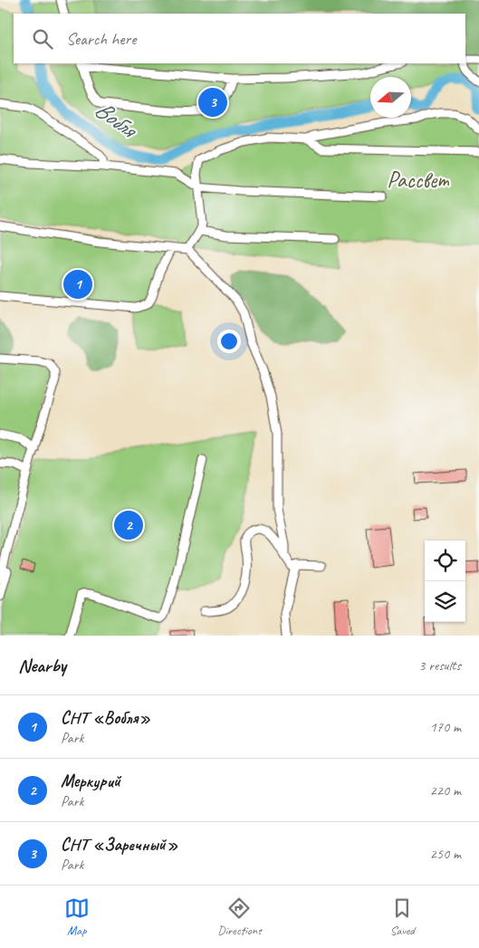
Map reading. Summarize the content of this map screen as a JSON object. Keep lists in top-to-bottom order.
{
  "water": ["Вобля"],
  "parks": ["Рассвет"],
  "north": "left",
  "page": {
    "search": "Search here",
    "pins": ["3", "1", "2"],
    "heading": ["Nearby", "3 results"],
    "list": [
      {
        "mark": "1",
        "name": "СНТ «Вобля»",
        "note": "Park",
        "value": "170 m"
      },
      {
        "mark": "2",
        "name": "Меркурий",
        "note": "Park",
        "value": "220 m"
      },
      {
        "mark": "3",
        "name": "СНТ «Заречный»",
        "note": "Park",
        "value": "250 m"
      }
    ],
    "nav": ["Map", "Directions", "Saved"]
  }
}
